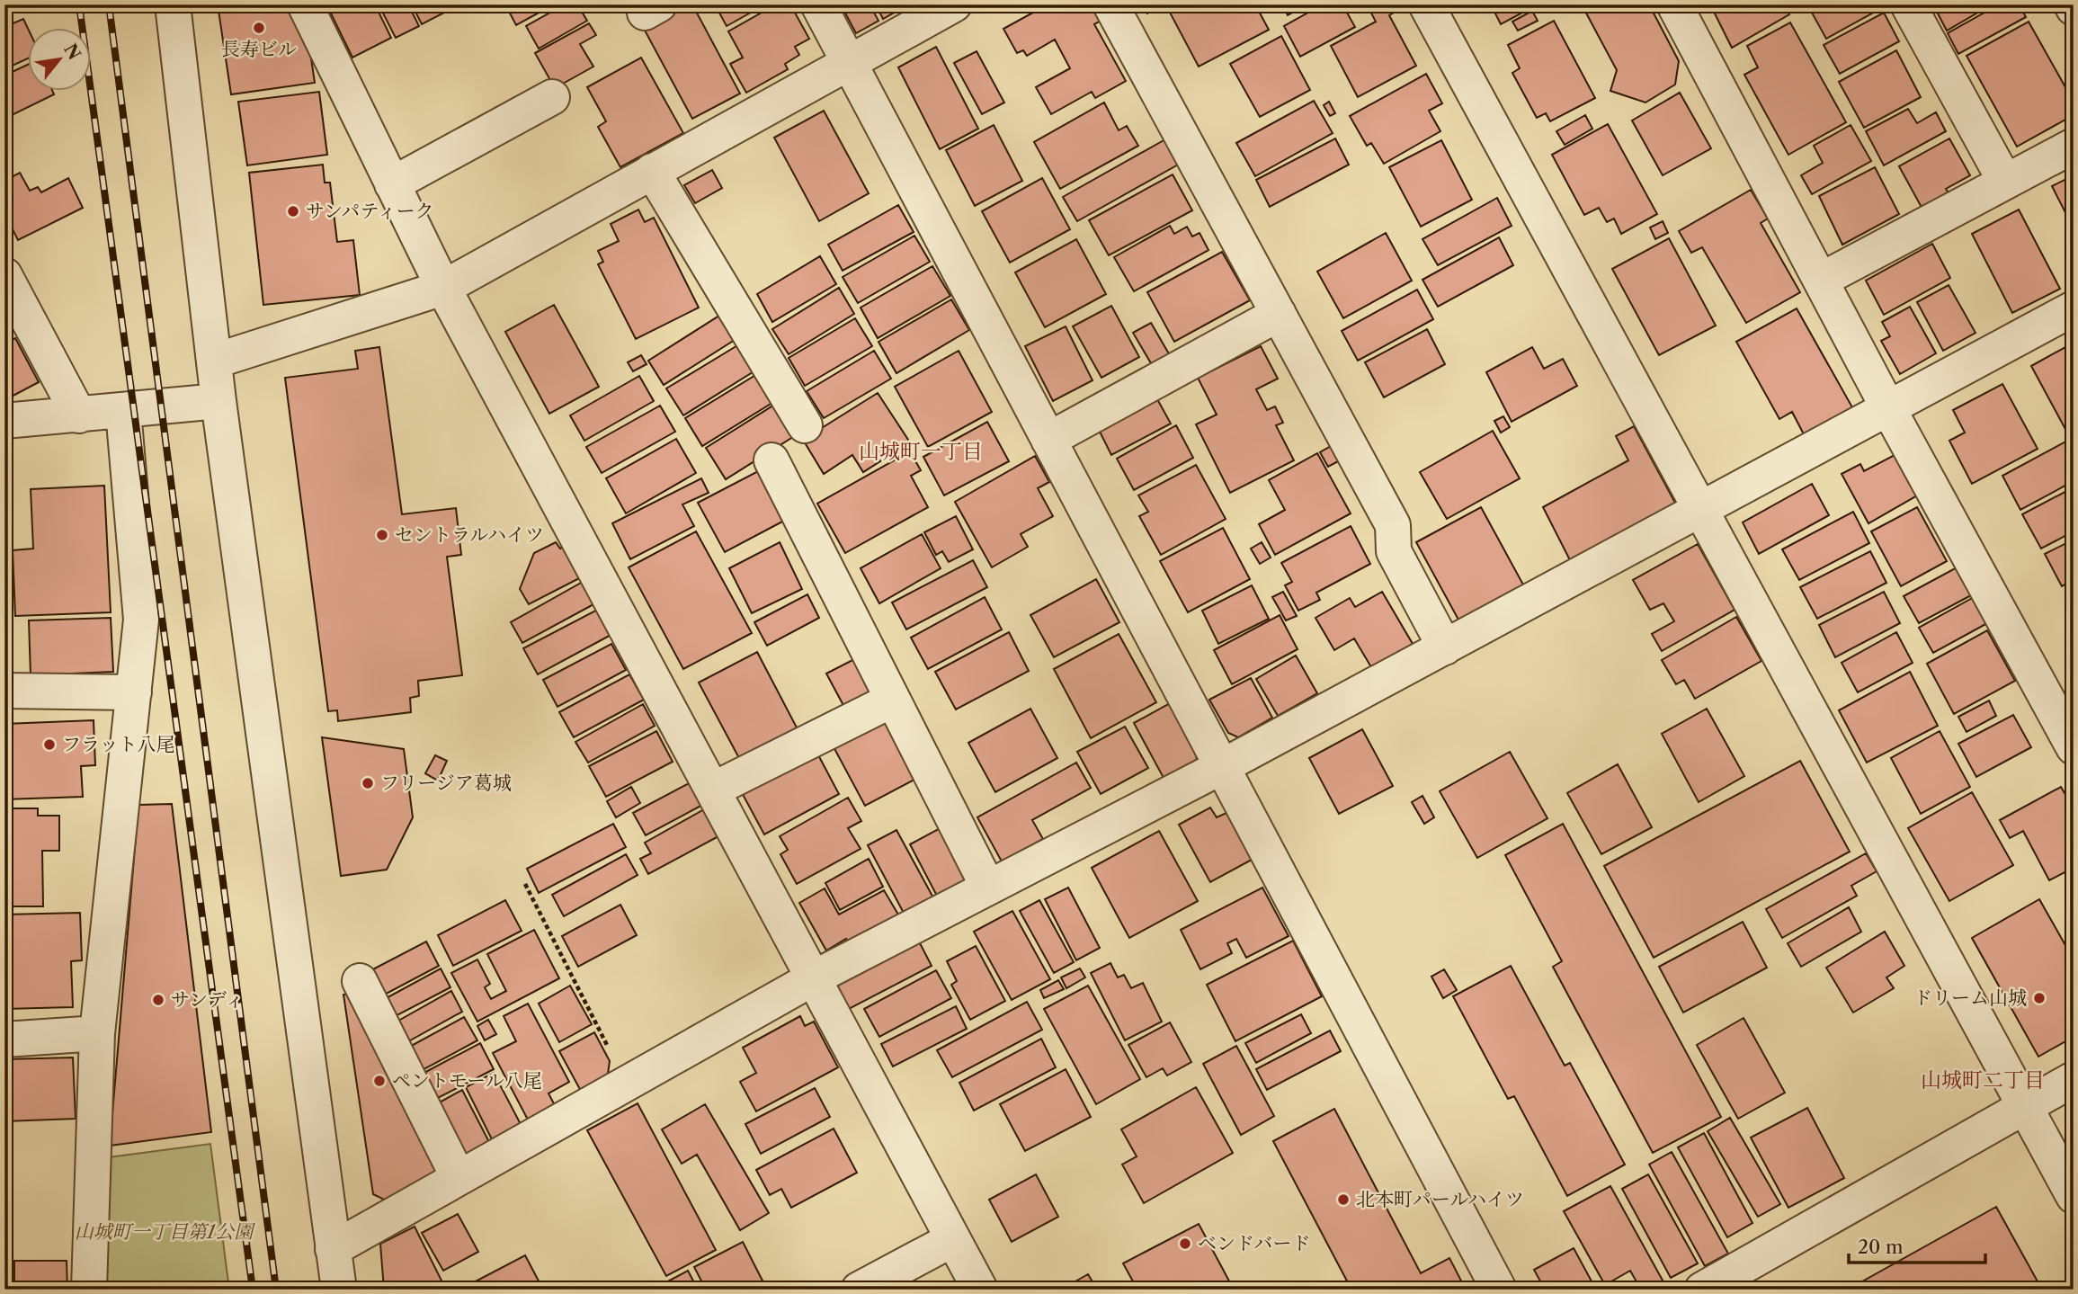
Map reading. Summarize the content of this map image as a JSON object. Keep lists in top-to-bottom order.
{
  "districts": ["山城町一丁目", "山城町二丁目"],
  "parks": ["山城町一丁目第1公園"],
  "places": [
    "長寿ビル",
    "サンパティーク",
    "セントラルハイツ",
    "フラット八尾",
    "フリージア葛城",
    "ドリーム山城",
    "サンディ",
    "ペントモール八尾",
    "北本町パールハイツ",
    "ベンドバード"
  ],
  "scale_bar": "20 m",
  "north": "top right"
}
